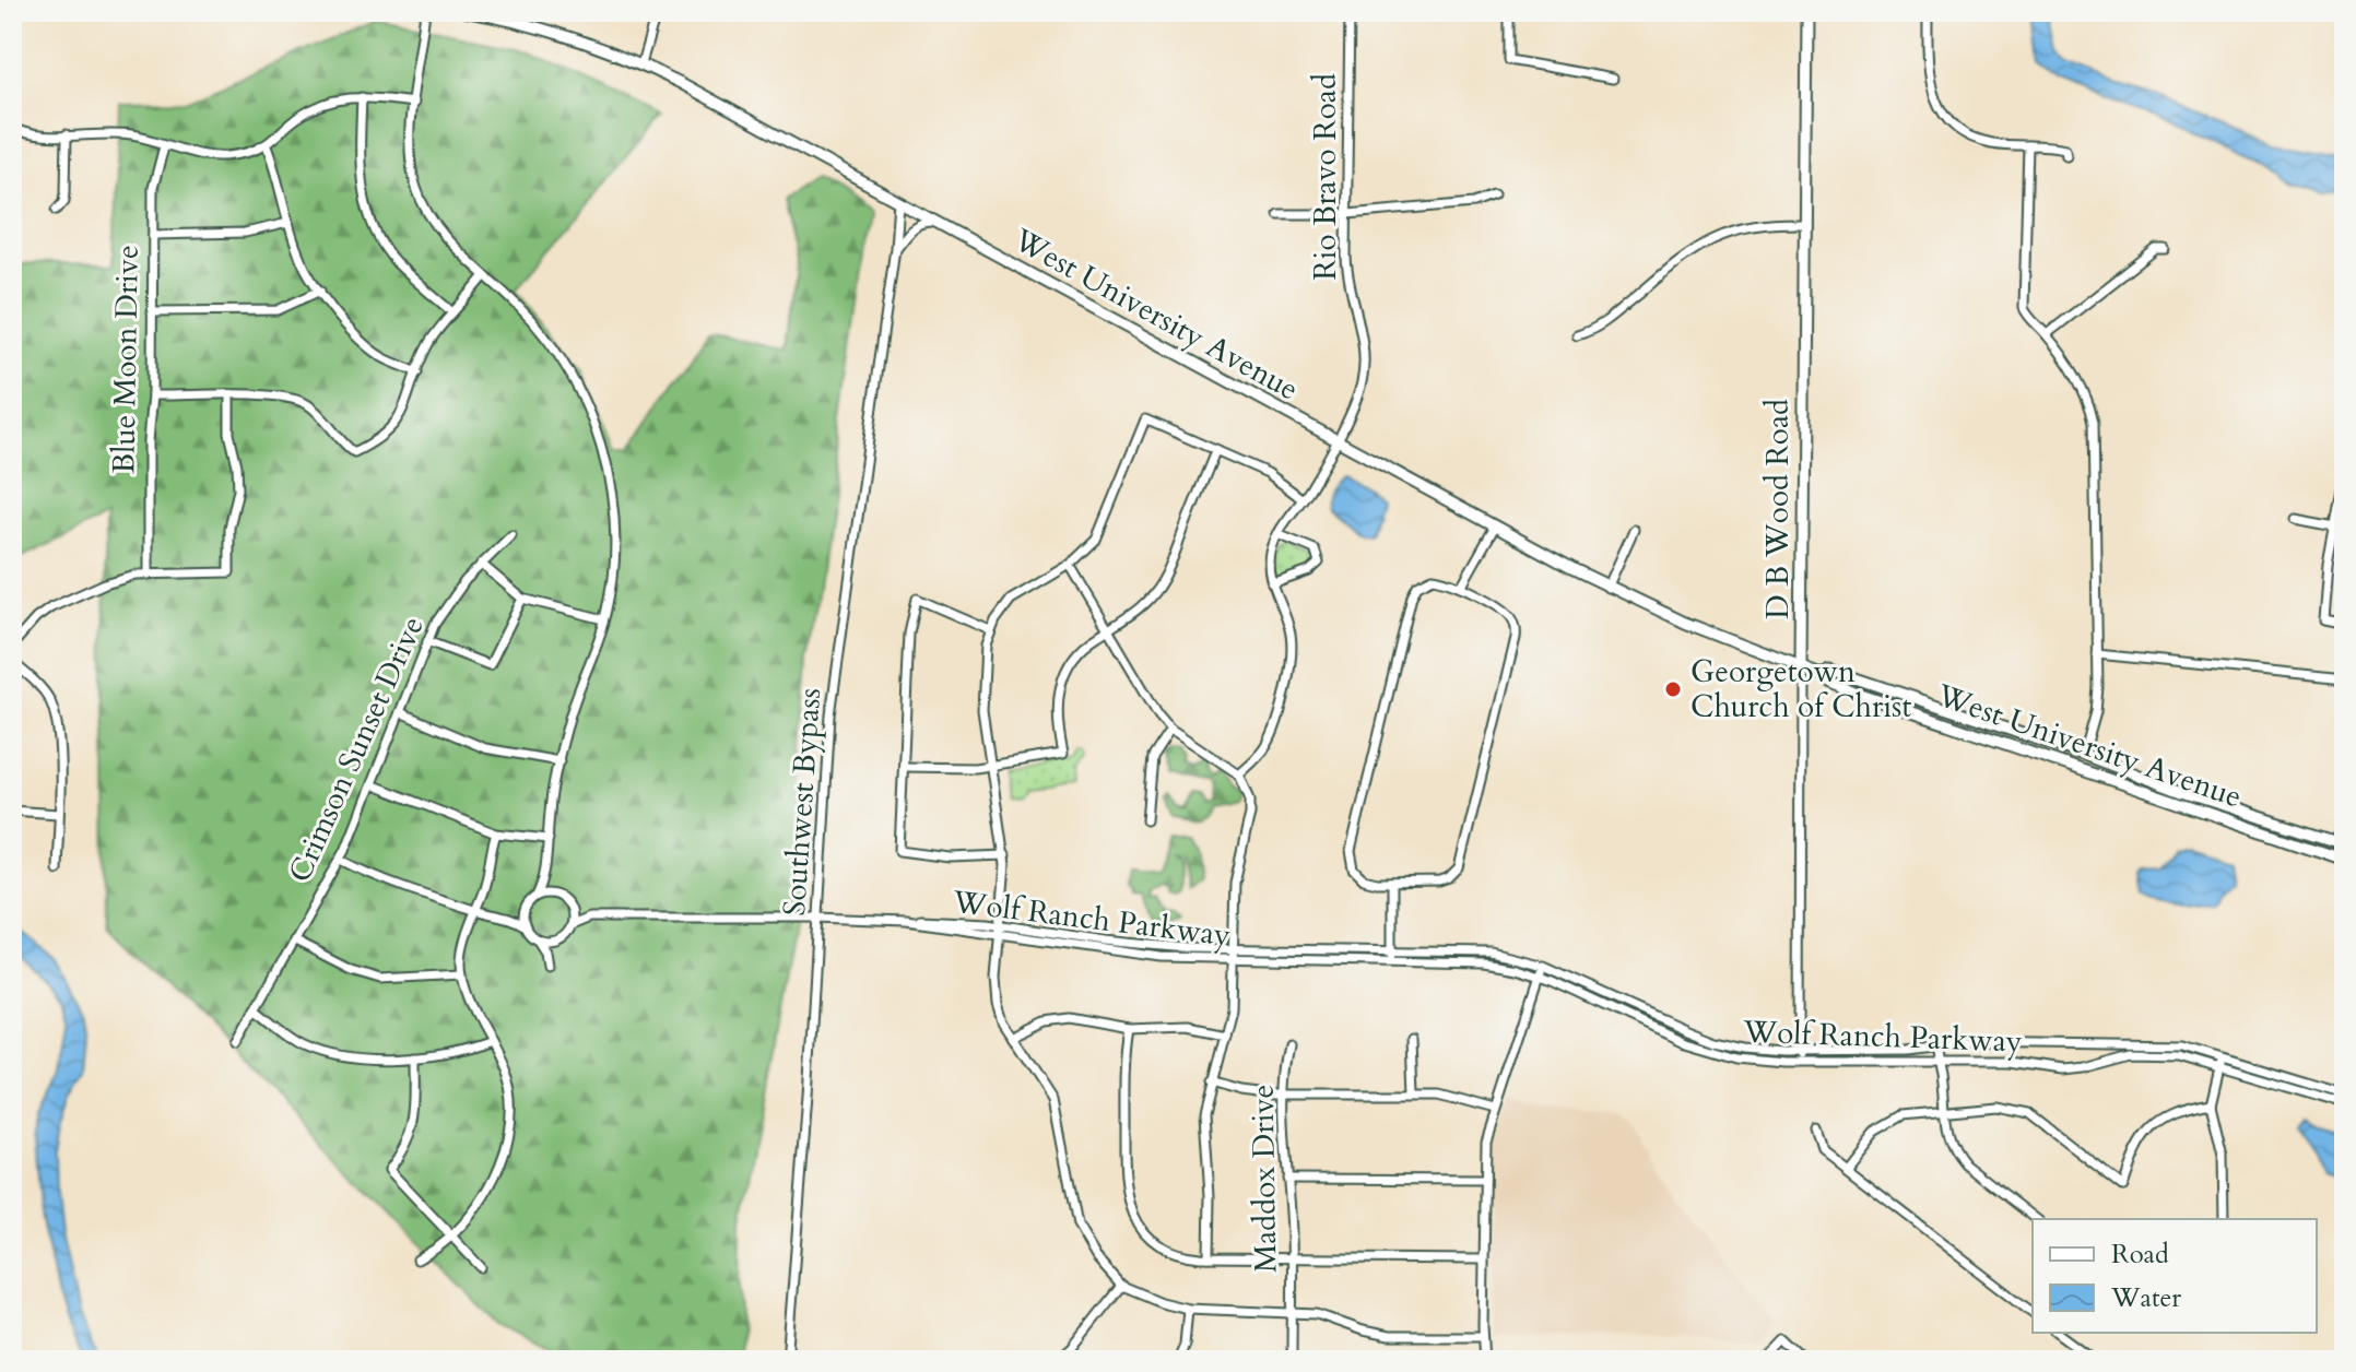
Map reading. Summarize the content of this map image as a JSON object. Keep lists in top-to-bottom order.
{
  "streets": {
    "main road": ["West University Avenue", "D B Wood Road"],
    "street": [
      "Rio Bravo Road",
      "Blue Moon Drive",
      "Crimson Sunset Drive",
      "Southwest Bypass",
      "Wolf Ranch Parkway",
      "Maddox Drive"
    ]
  },
  "crossings": [
    ["Rio Bravo Road", "West University Avenue"],
    ["West University Avenue", "D B Wood Road"],
    ["West University Avenue", "Southwest Bypass"],
    ["D B Wood Road", "Wolf Ranch Parkway"],
    ["Southwest Bypass", "Wolf Ranch Parkway"]
  ],
  "places": ["Georgetown Church of Christ"],
  "legend": ["Road", "Water"]
}
